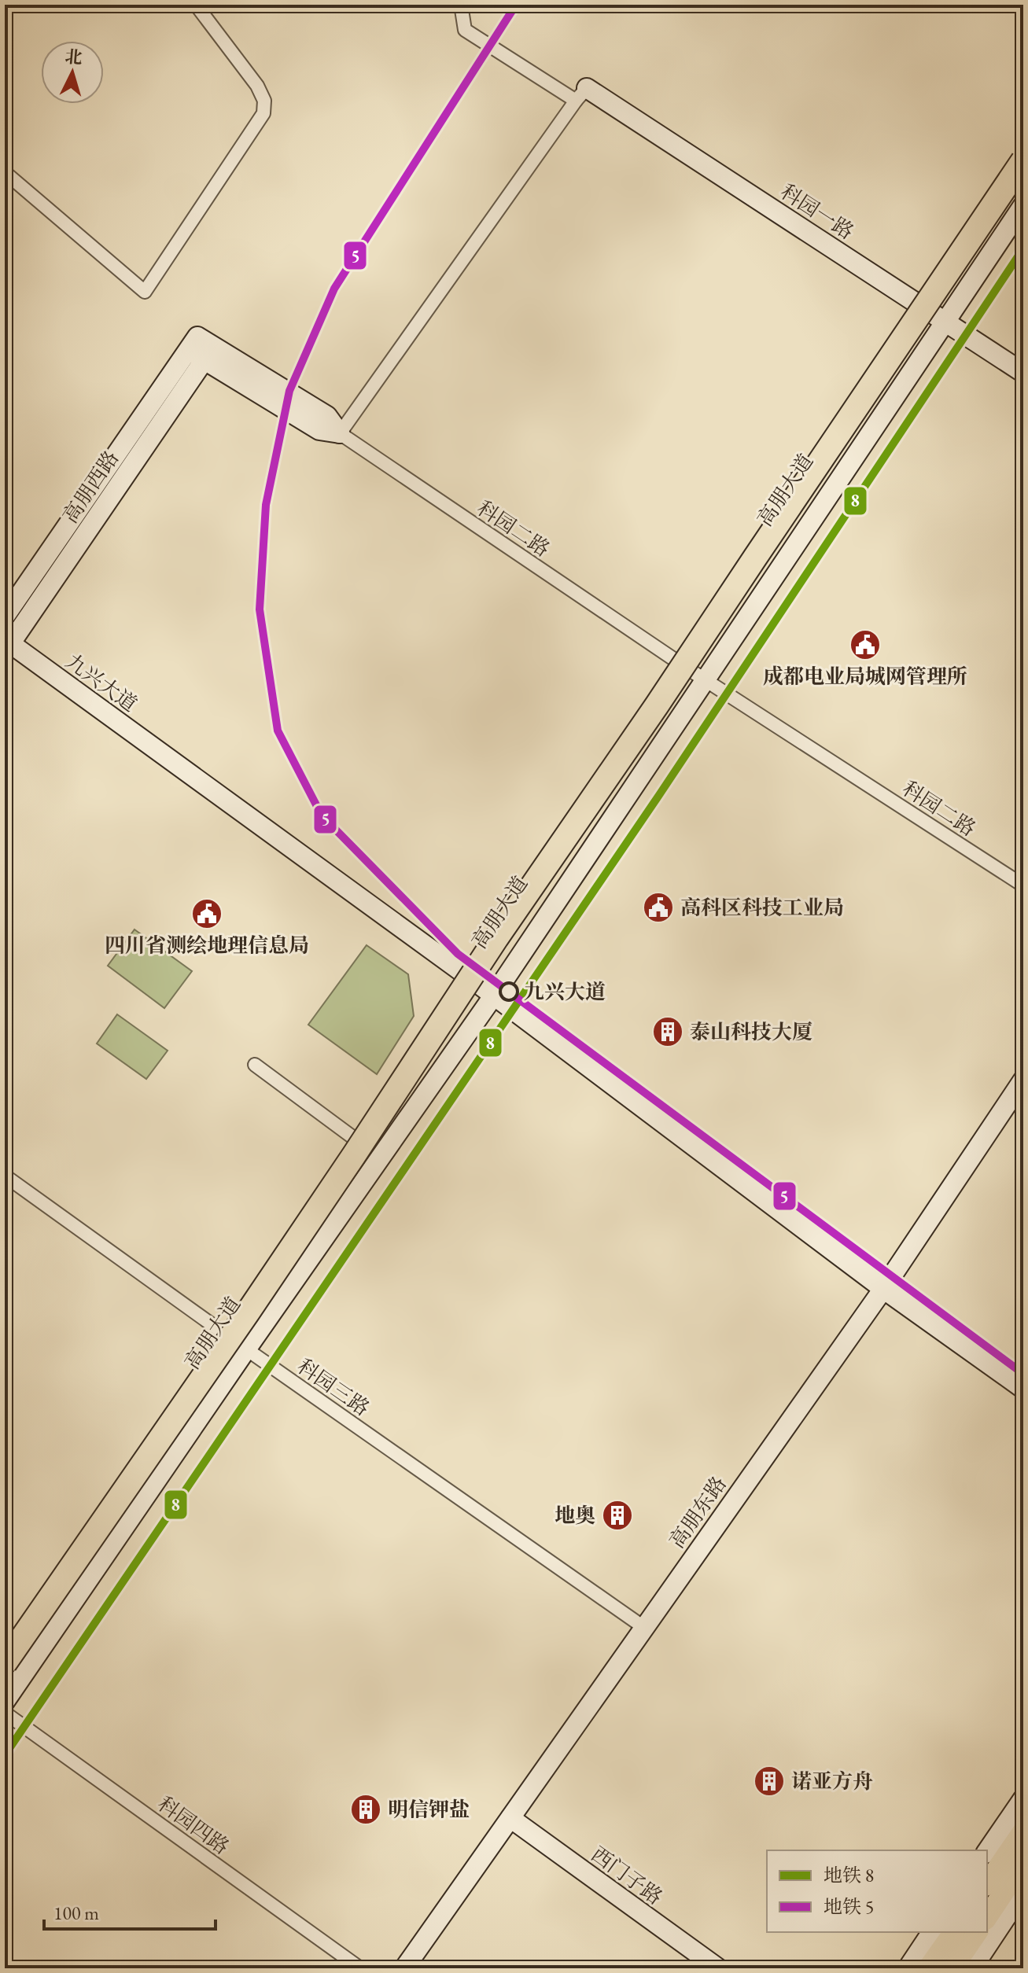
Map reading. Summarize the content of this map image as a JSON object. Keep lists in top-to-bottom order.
{
  "streets": {
    "main road": [
      "科园一路",
      "高朋西路",
      "高朋大道",
      "九兴大道",
      "高朋东路",
      "西门子路"
    ],
    "street": ["科园二路", "科园三路", "科园四路"]
  },
  "crossings": [
    ["科园一路", "高朋大道"],
    ["高朋西路", "九兴大道"],
    ["高朋大道", "科园二路"],
    ["高朋大道", "九兴大道"],
    ["高朋大道", "科园三路"],
    ["九兴大道", "高朋东路"],
    ["科园三路", "高朋东路"],
    ["高朋东路", "西门子路"]
  ],
  "places": {
    "public building": ["成都电业局城网管理所", "高科区科技工业局", "四川省测绘地理信息局"],
    "other": ["九兴大道"],
    "building": [
      "泰山科技大厦",
      "地奥",
      "诺亚方舟",
      "明信钾盐"
    ]
  },
  "lines": ["metro line 5", "metro line 8"],
  "legend": ["地铁 8", "地铁 5"],
  "scale_bar": "100 m",
  "north": "top"
}
